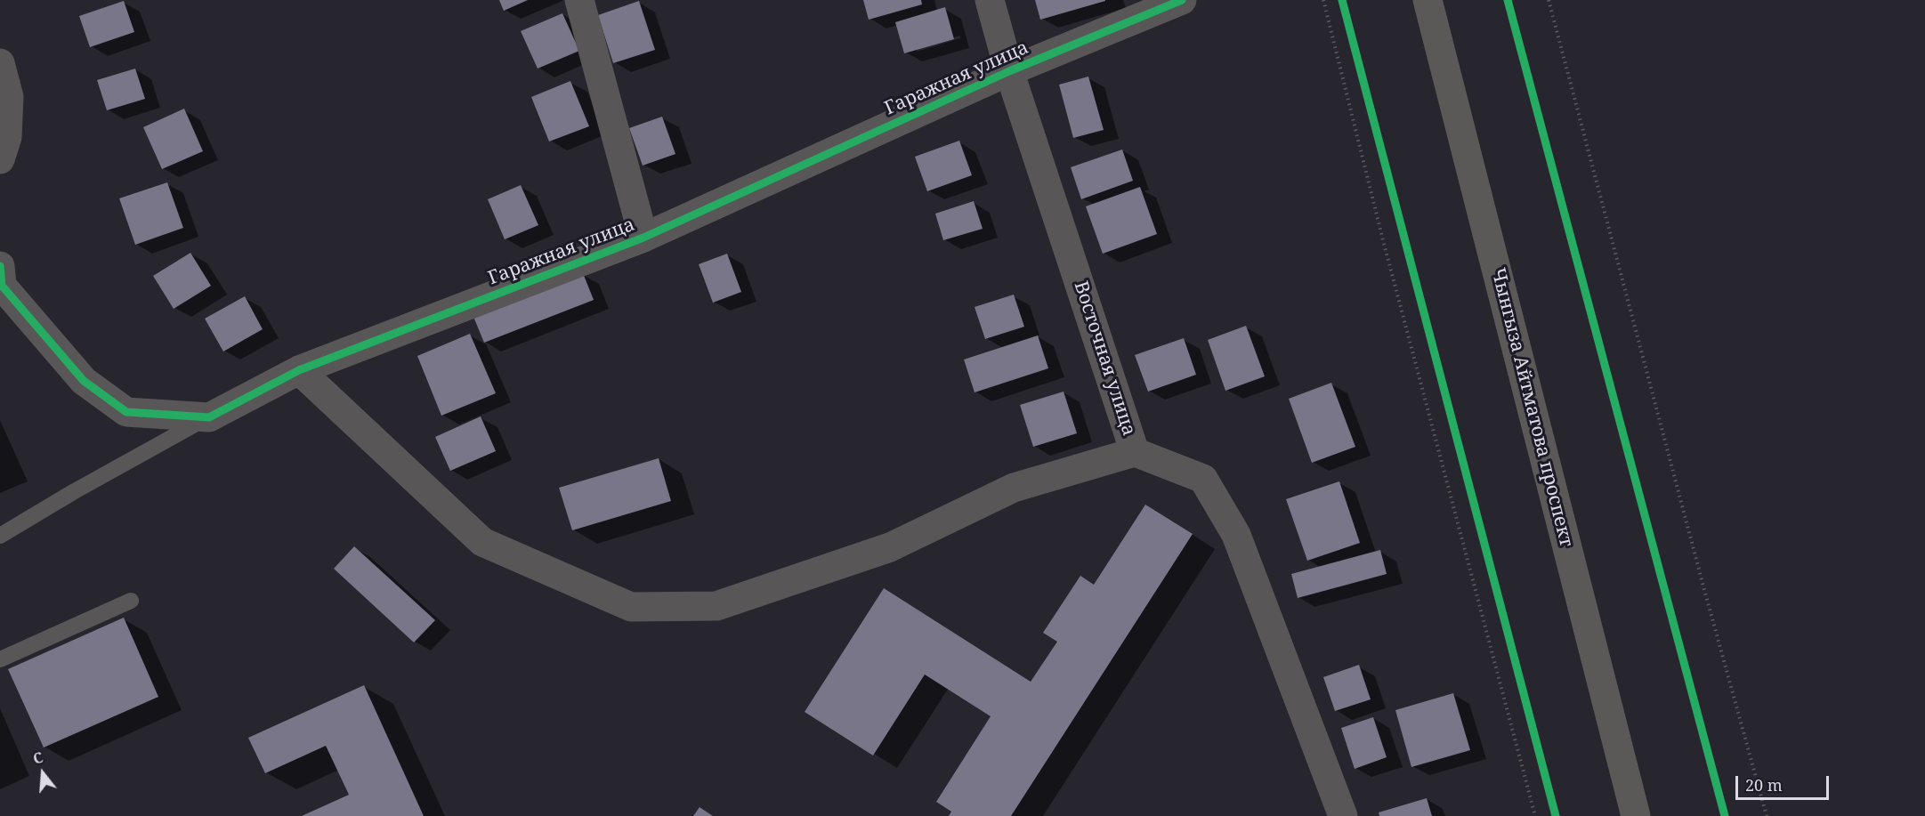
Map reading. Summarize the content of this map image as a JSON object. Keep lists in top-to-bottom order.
{
  "streets": {
    "main road": ["Чынгыза Айтматова проспект"],
    "street": ["Гаражная улица", "Восточная улица"]
  },
  "crossings": [
    ["Гаражная улица", "Восточная улица"]
  ],
  "scale_bar": "20 m",
  "north": "top"
}
